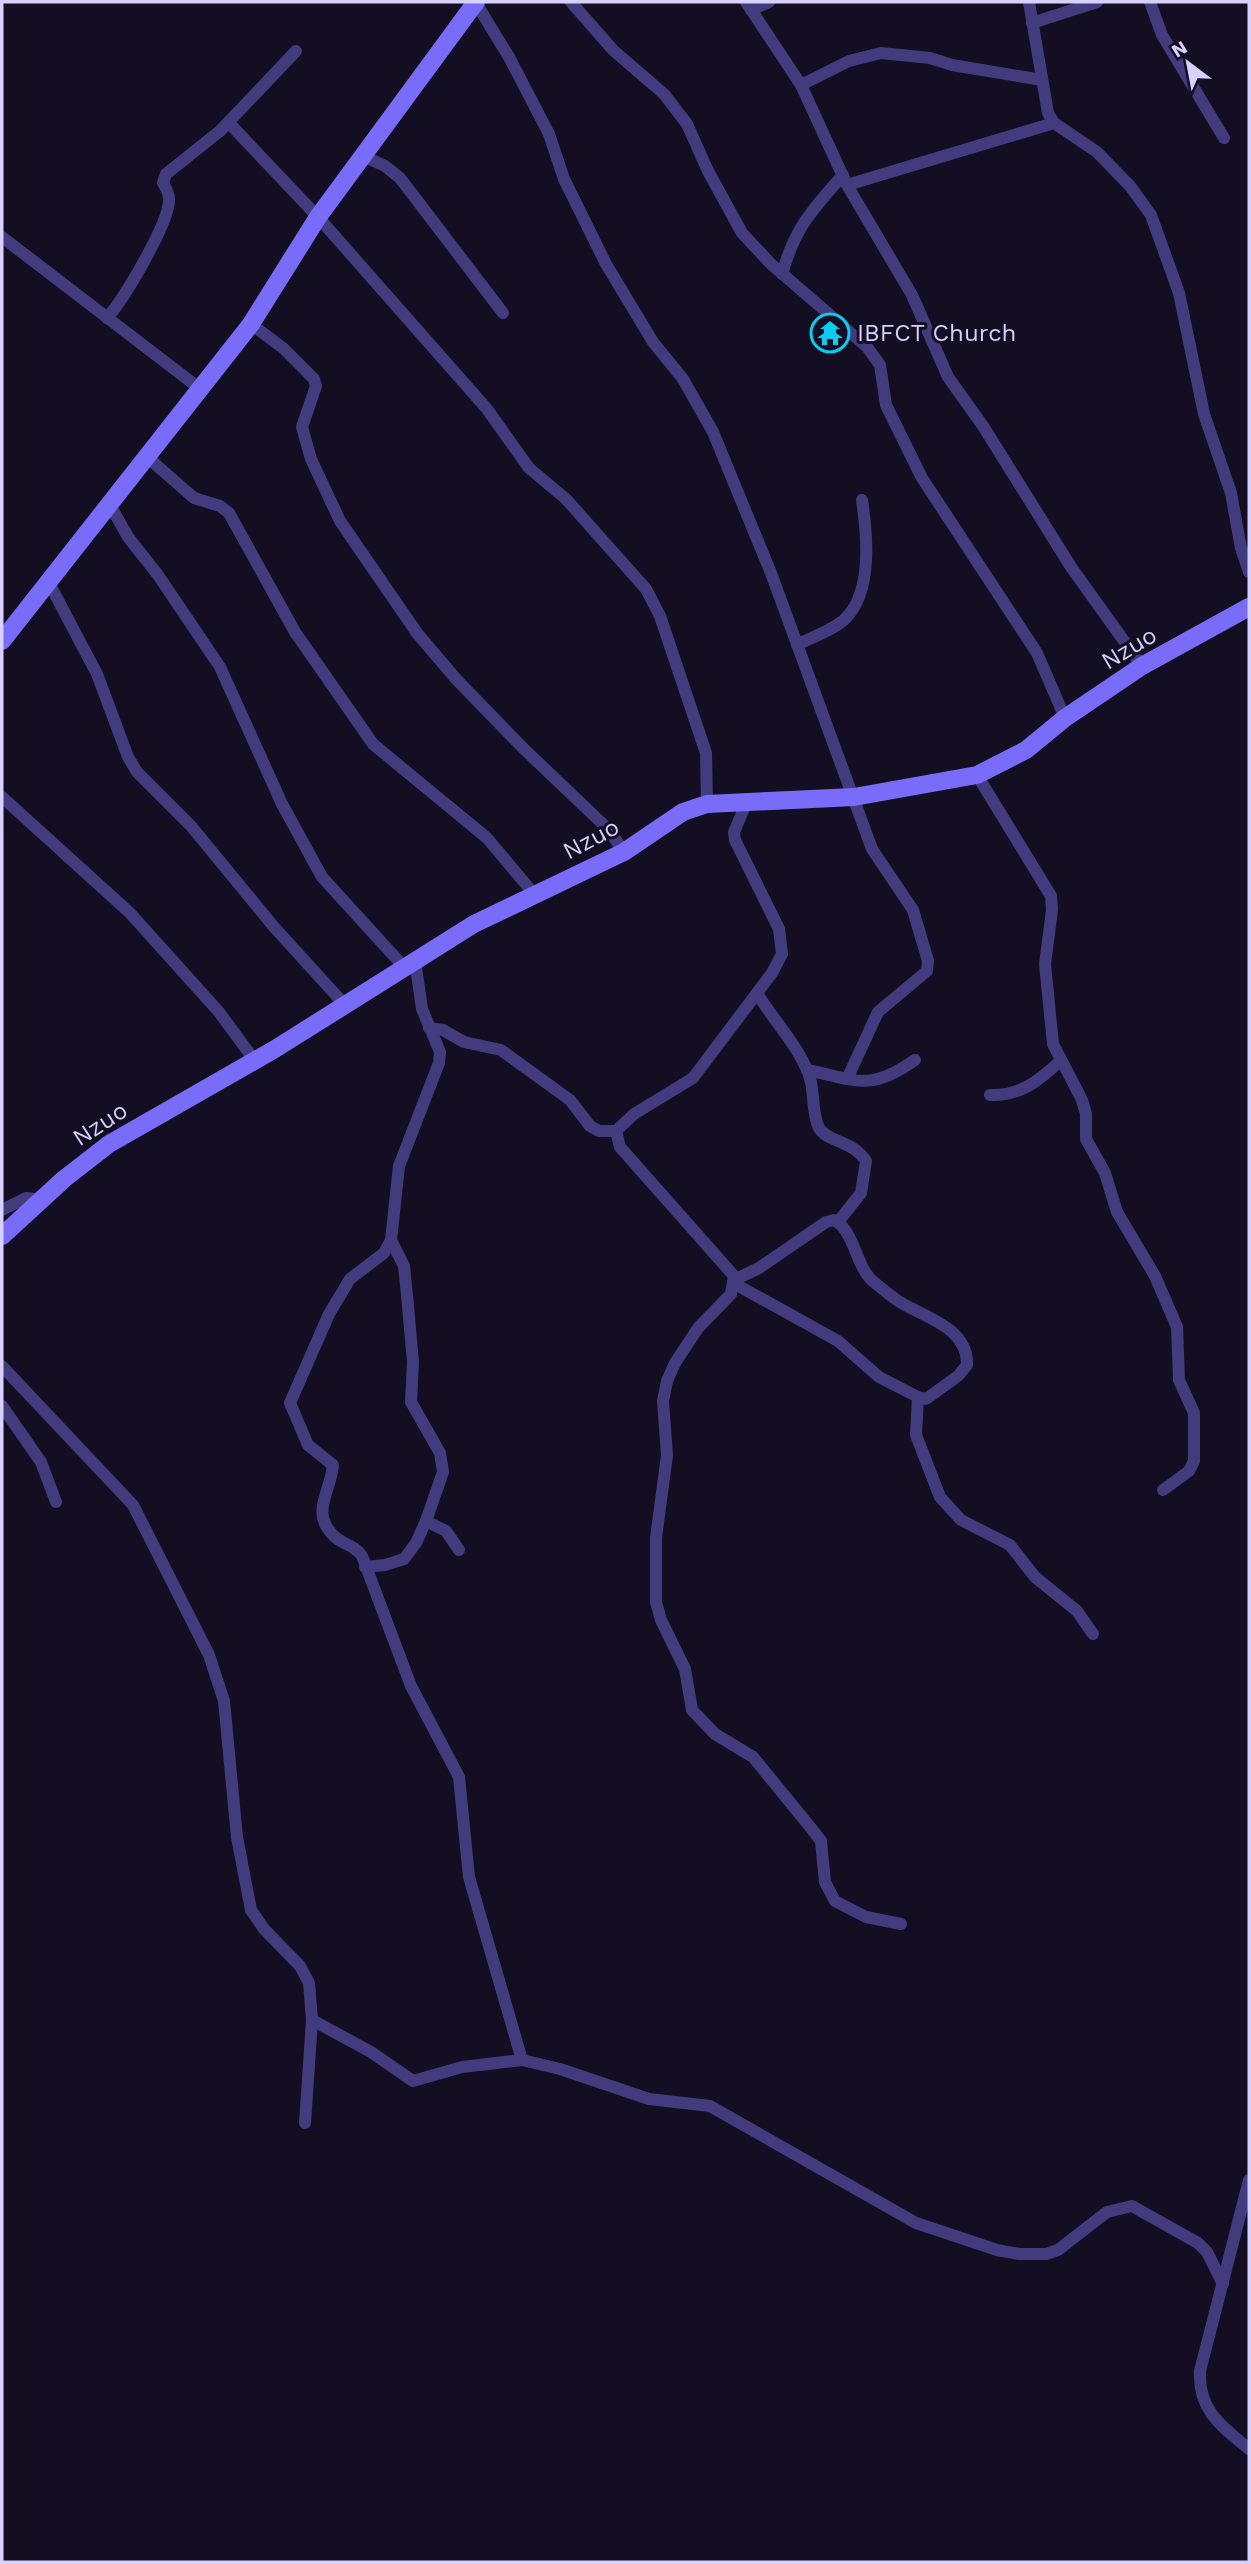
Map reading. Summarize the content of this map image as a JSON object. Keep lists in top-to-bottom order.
{
  "streets": {
    "street": ["Nzuo"]
  },
  "places": {
    "temple": ["IBFCT Church"]
  },
  "north": "top left"
}
